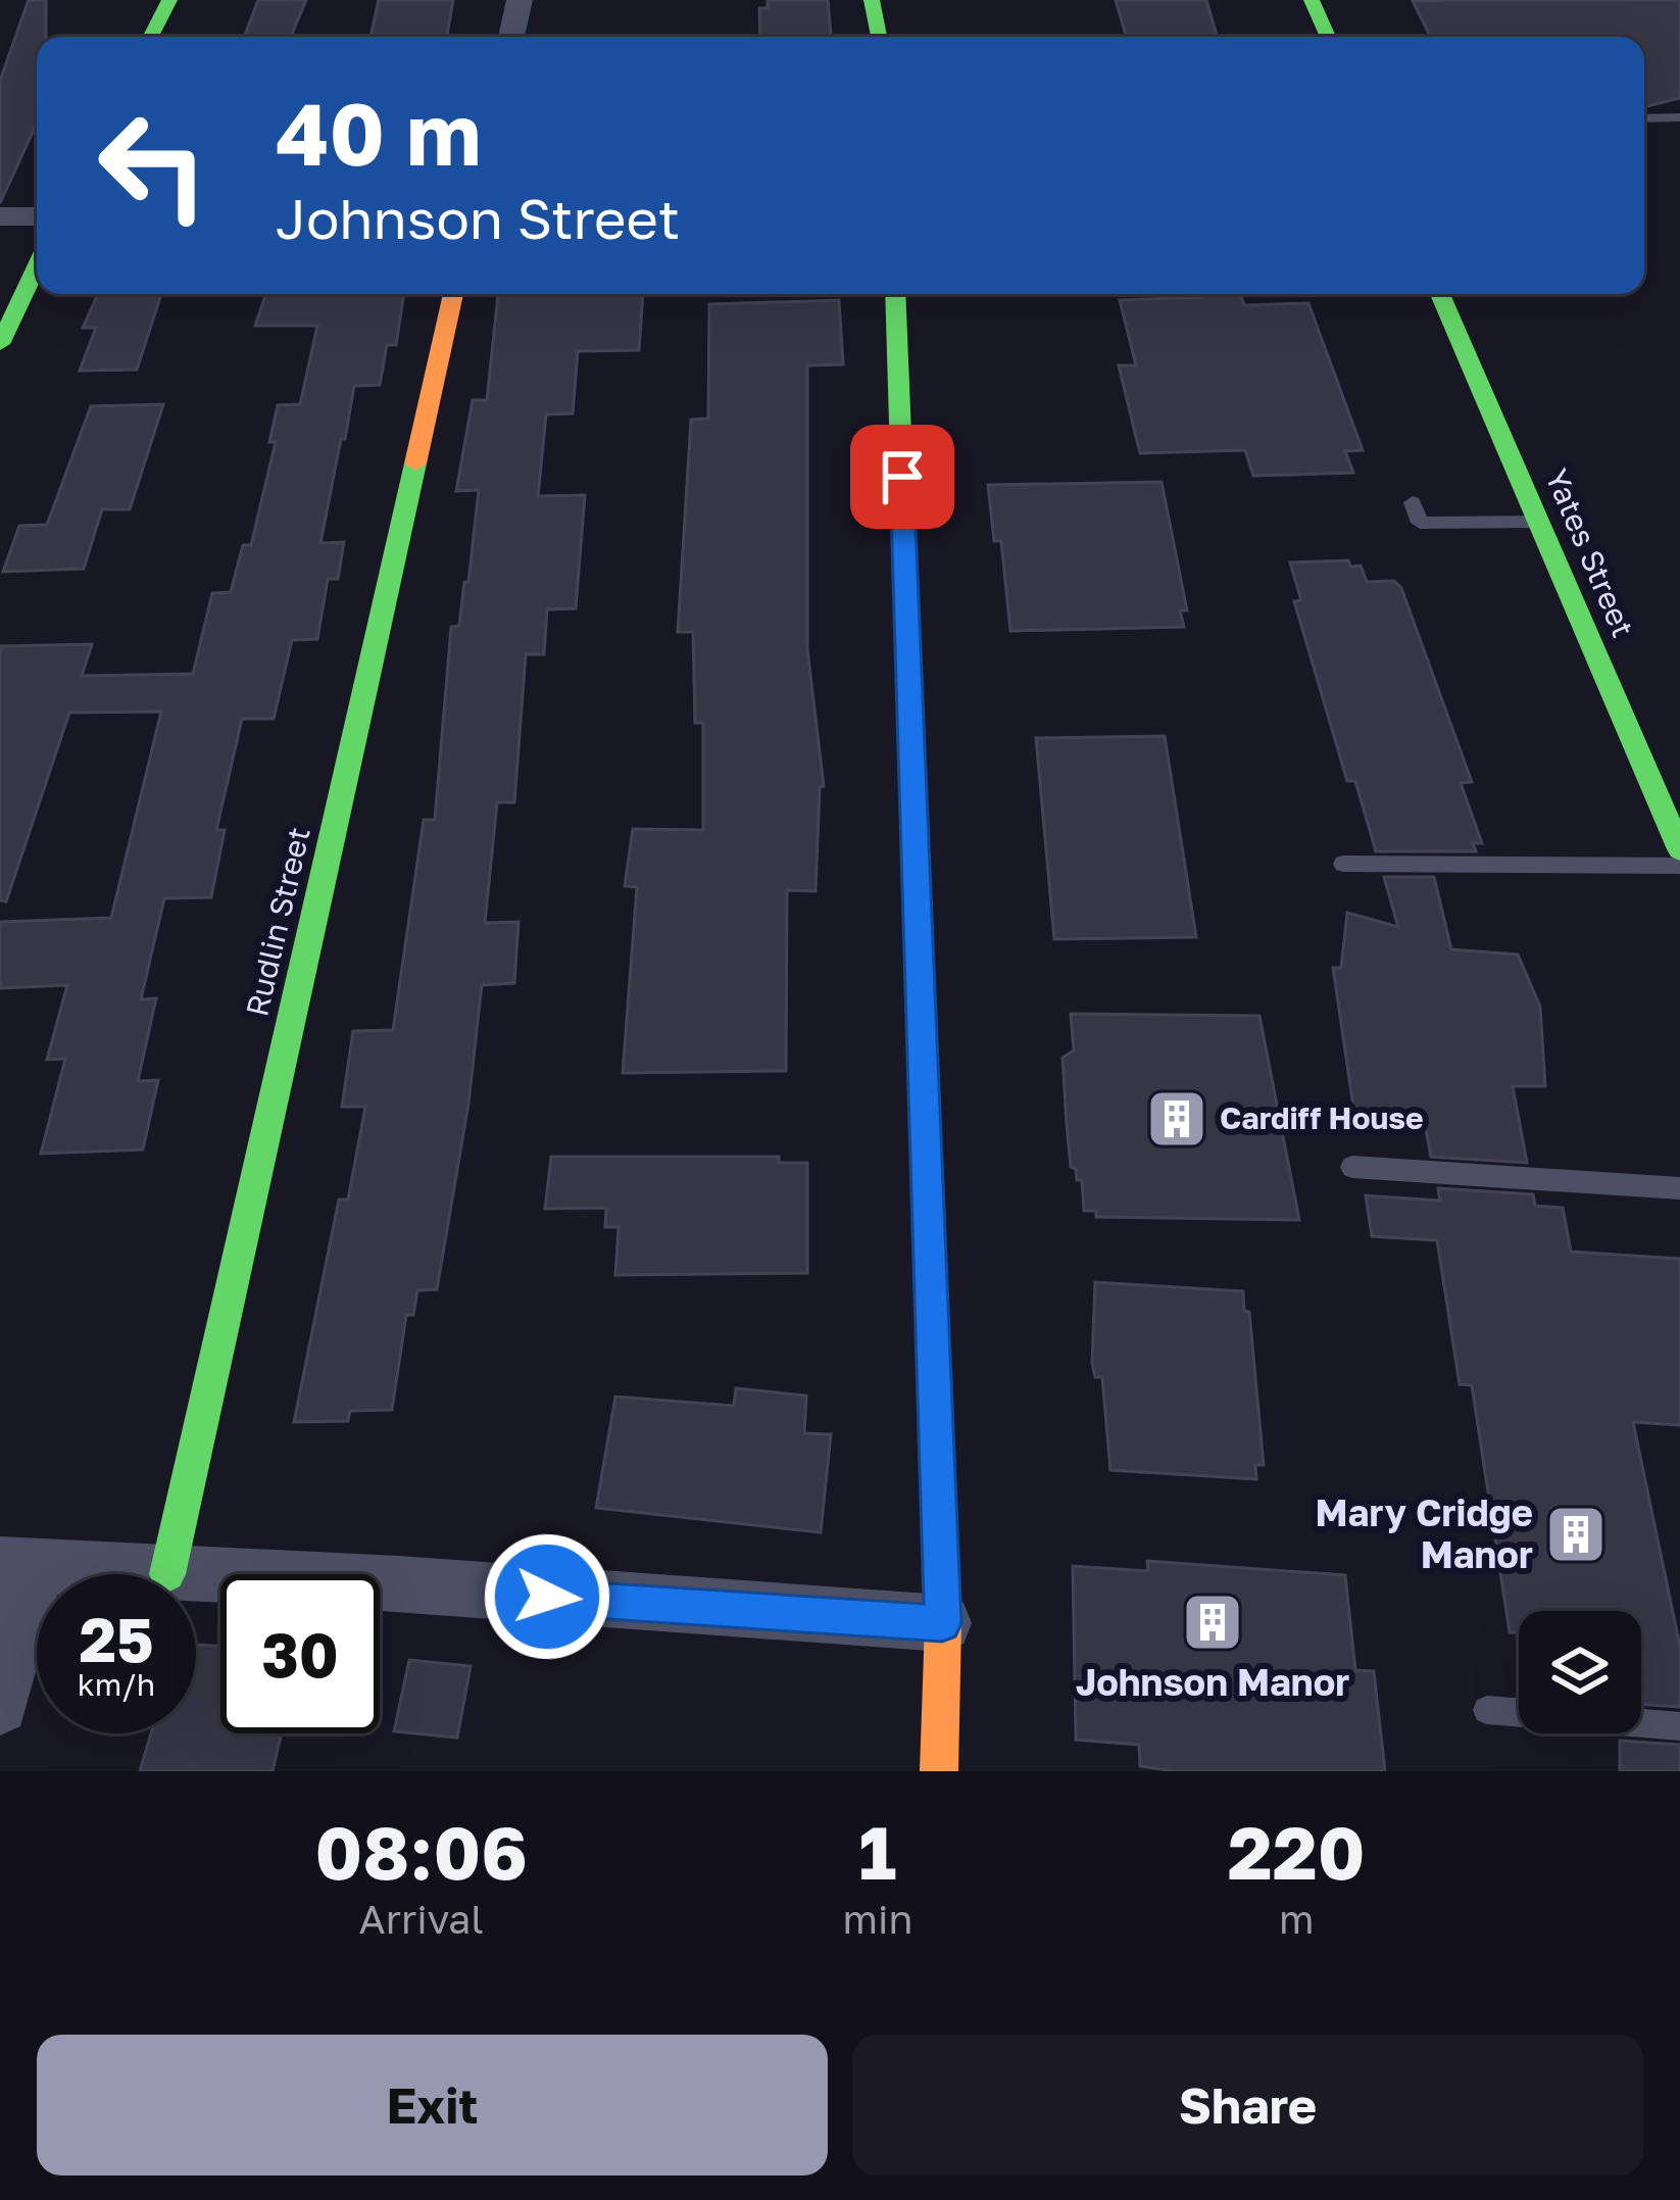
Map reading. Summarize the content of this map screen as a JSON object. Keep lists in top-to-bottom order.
{
  "streets": {
    "main road": ["Yates Street", "Rudlin Street"]
  },
  "places": {
    "building": ["Cardiff House", "Mary Cridge Manor", "Johnson Manor"]
  },
  "page": {
    "turn": ["40 m", "Johnson Street"],
    "speed": "25 km/h",
    "limit": "30",
    "eta": [
      "08:06",
      "Arrival",
      "1",
      "min",
      "220",
      "m"
    ],
    "buttons": ["Exit", "Share"]
  }
}
